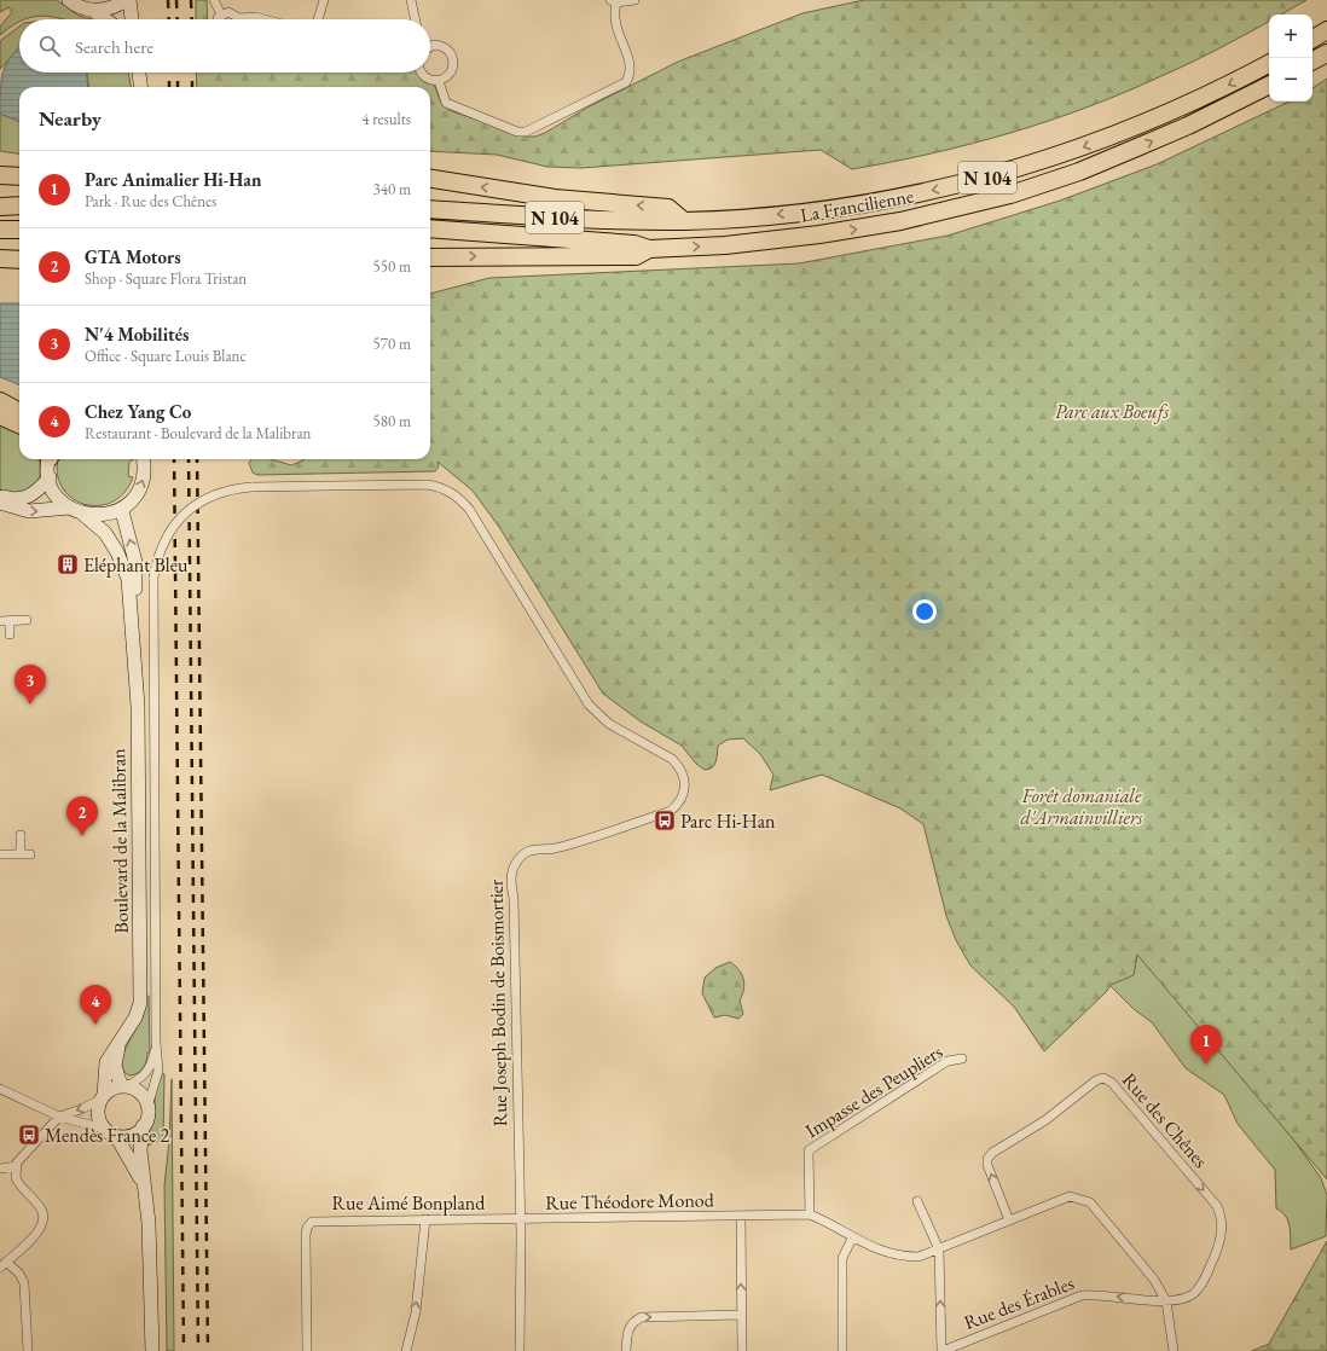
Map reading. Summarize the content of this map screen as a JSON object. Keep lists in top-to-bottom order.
{
  "streets": {
    "highway": ["N 104", "La Francilienne"],
    "main road": ["Boulevard de la Malibran"],
    "street": [
      "Rue Joseph Bodin de Boismortier",
      "Impasse des Peupliers",
      "Rue des Chênes",
      "Rue Théodore Monod",
      "Rue Aimé Bonpland",
      "Rue des Érables"
    ]
  },
  "crossings": [
    ["Boulevard de la Malibran", "Rue Joseph Bodin de Boismortier"],
    ["Rue Joseph Bodin de Boismortier", "Rue Théodore Monod"],
    ["Rue Joseph Bodin de Boismortier", "Rue Aimé Bonpland"],
    ["Impasse des Peupliers", "Rue Théodore Monod"],
    ["Rue des Chênes", "Rue Théodore Monod"],
    ["Rue des Chênes", "Rue des Érables"],
    ["Rue Théodore Monod", "Rue Aimé Bonpland"],
    ["Rue Théodore Monod", "Rue des Érables"]
  ],
  "one_way": ["Rue des Érables"],
  "parks": ["Parc aux Boeufs", "Forêt domaniale d'Armainvilliers"],
  "places": {
    "building": ["Eléphant Bleu"],
    "bus stop": ["Parc Hi-Han", "Mendès France 2"]
  },
  "page": {
    "map_buttons": ["+", "−"],
    "search": "Search here",
    "heading": ["Nearby", "4 results"],
    "list": [
      {
        "mark": "1",
        "name": "Parc Animalier Hi-Han",
        "note": "Park · Rue des Chênes",
        "value": "340 m"
      },
      {
        "mark": "2",
        "name": "GTA Motors",
        "note": "Shop · Square Flora Tristan",
        "value": "550 m"
      },
      {
        "mark": "3",
        "name": "N'4 Mobilités",
        "note": "Office · Square Louis Blanc",
        "value": "570 m"
      },
      {
        "mark": "4",
        "name": "Chez Yang Co",
        "note": "Restaurant · Boulevard de la Malibran",
        "value": "580 m"
      }
    ],
    "pins": [
      "3",
      "2",
      "4",
      "1"
    ]
  }
}
